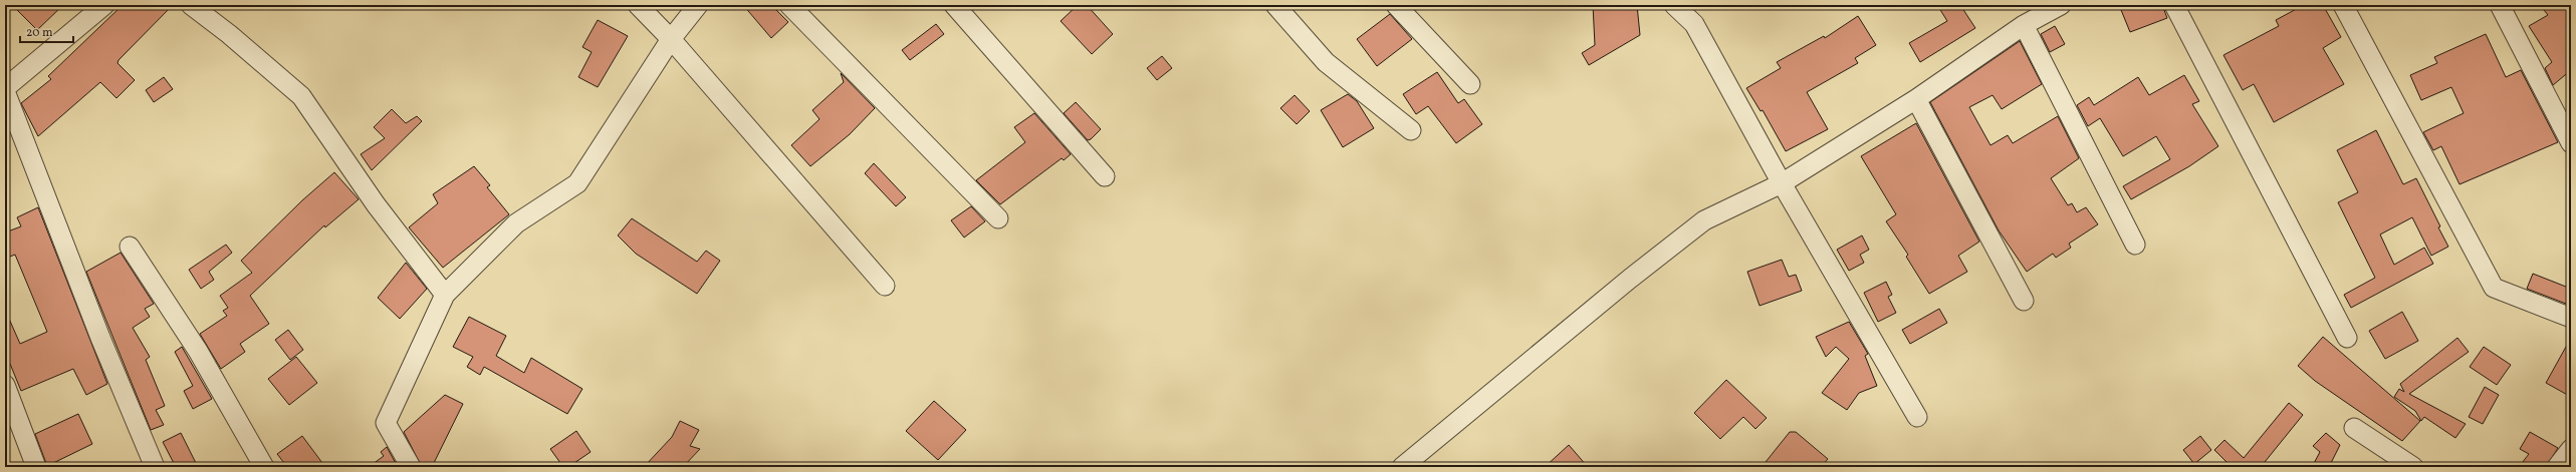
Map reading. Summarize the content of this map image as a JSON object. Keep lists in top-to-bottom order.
{
  "scale_bar": "20 m"
}
